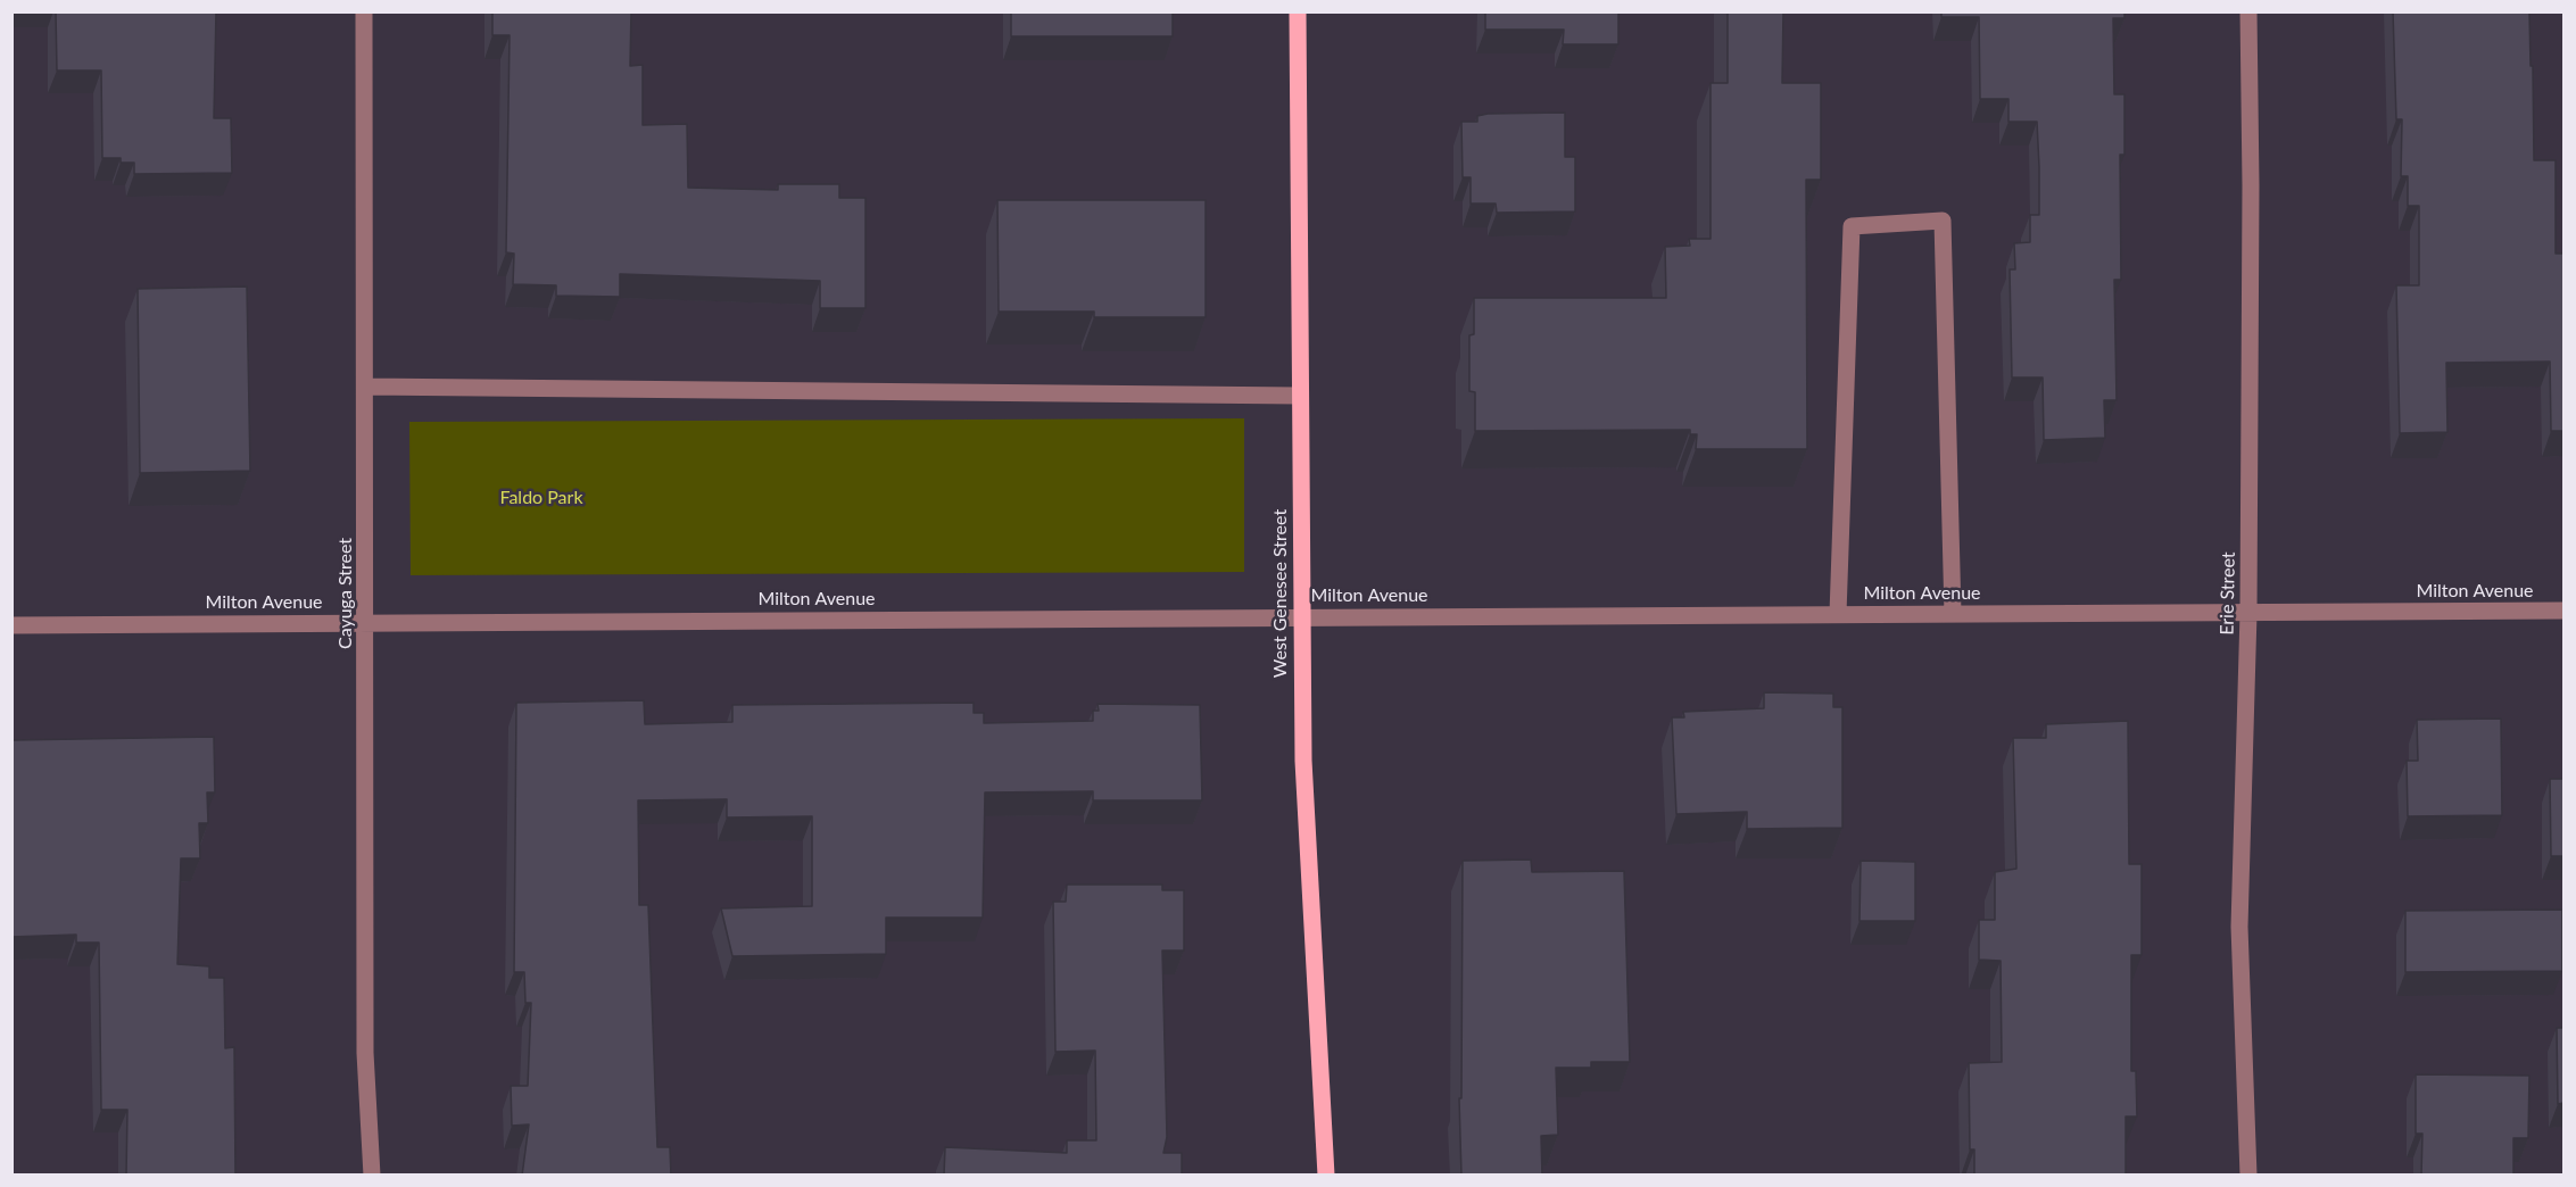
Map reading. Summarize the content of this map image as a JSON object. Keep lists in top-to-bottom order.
{
  "streets": {
    "main road": ["West Genesee Street"],
    "street": ["Milton Avenue", "Cayuga Street", "Erie Street"]
  },
  "crossings": [
    ["Milton Avenue", "Cayuga Street"],
    ["Milton Avenue", "West Genesee Street"],
    ["Milton Avenue", "Erie Street"]
  ],
  "parks": ["Faldo Park"]
}
